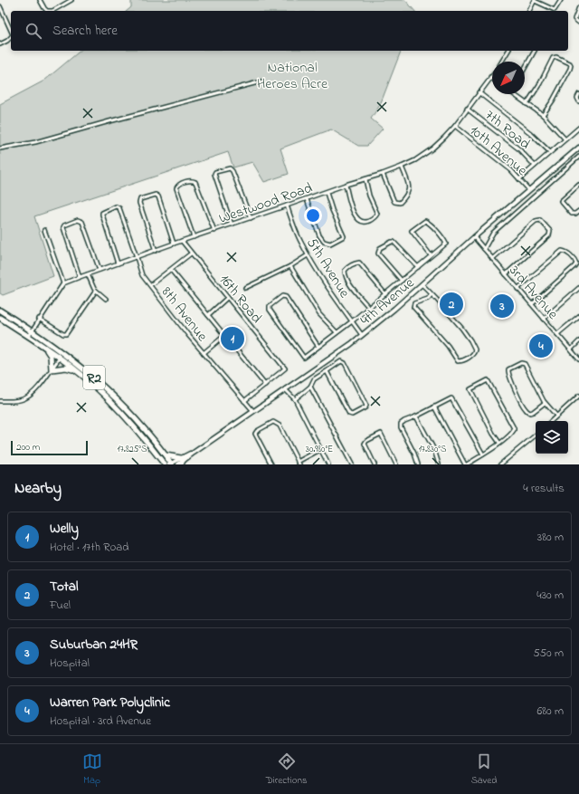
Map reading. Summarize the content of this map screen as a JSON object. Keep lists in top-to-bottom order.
{
  "streets": {
    "highway": ["R2"],
    "street": [
      "7th Road",
      "10th Avenue",
      "Westwood Road",
      "5th Avenue",
      "3rd Avenue",
      "16th Road",
      "4th Avenue",
      "8th Avenue"
    ]
  },
  "crossings": [
    ["7th Road", "Westwood Road"],
    ["10th Avenue", "Westwood Road"],
    ["10th Avenue", "4th Avenue"],
    ["Westwood Road", "5th Avenue"],
    ["Westwood Road", "16th Road"],
    ["Westwood Road", "8th Avenue"],
    ["5th Avenue", "4th Avenue"],
    ["3rd Avenue", "4th Avenue"],
    ["4th Avenue", "8th Avenue"]
  ],
  "parks": ["National Heroes Acre"],
  "scale_bar": "200 m",
  "north": "bottom left",
  "page": {
    "search": "Search here",
    "pins": [
      "2",
      "3",
      "1",
      "4"
    ],
    "scale": "200 m",
    "heading": ["Nearby", "4 results"],
    "list": [
      {
        "mark": "1",
        "name": "Welly",
        "note": "Hotel · 17th Road",
        "value": "380 m"
      },
      {
        "mark": "2",
        "name": "Total",
        "note": "Fuel",
        "value": "430 m"
      },
      {
        "mark": "3",
        "name": "Suburban 24HR",
        "note": "Hospital",
        "value": "550 m"
      },
      {
        "mark": "4",
        "name": "Warren Park Polyclinic",
        "note": "Hospital · 3rd Avenue",
        "value": "680 m"
      }
    ],
    "nav": ["Map", "Directions", "Saved"]
  },
  "coordinates": ["17.825°S", "30.980°E", "17.830°S"]
}
